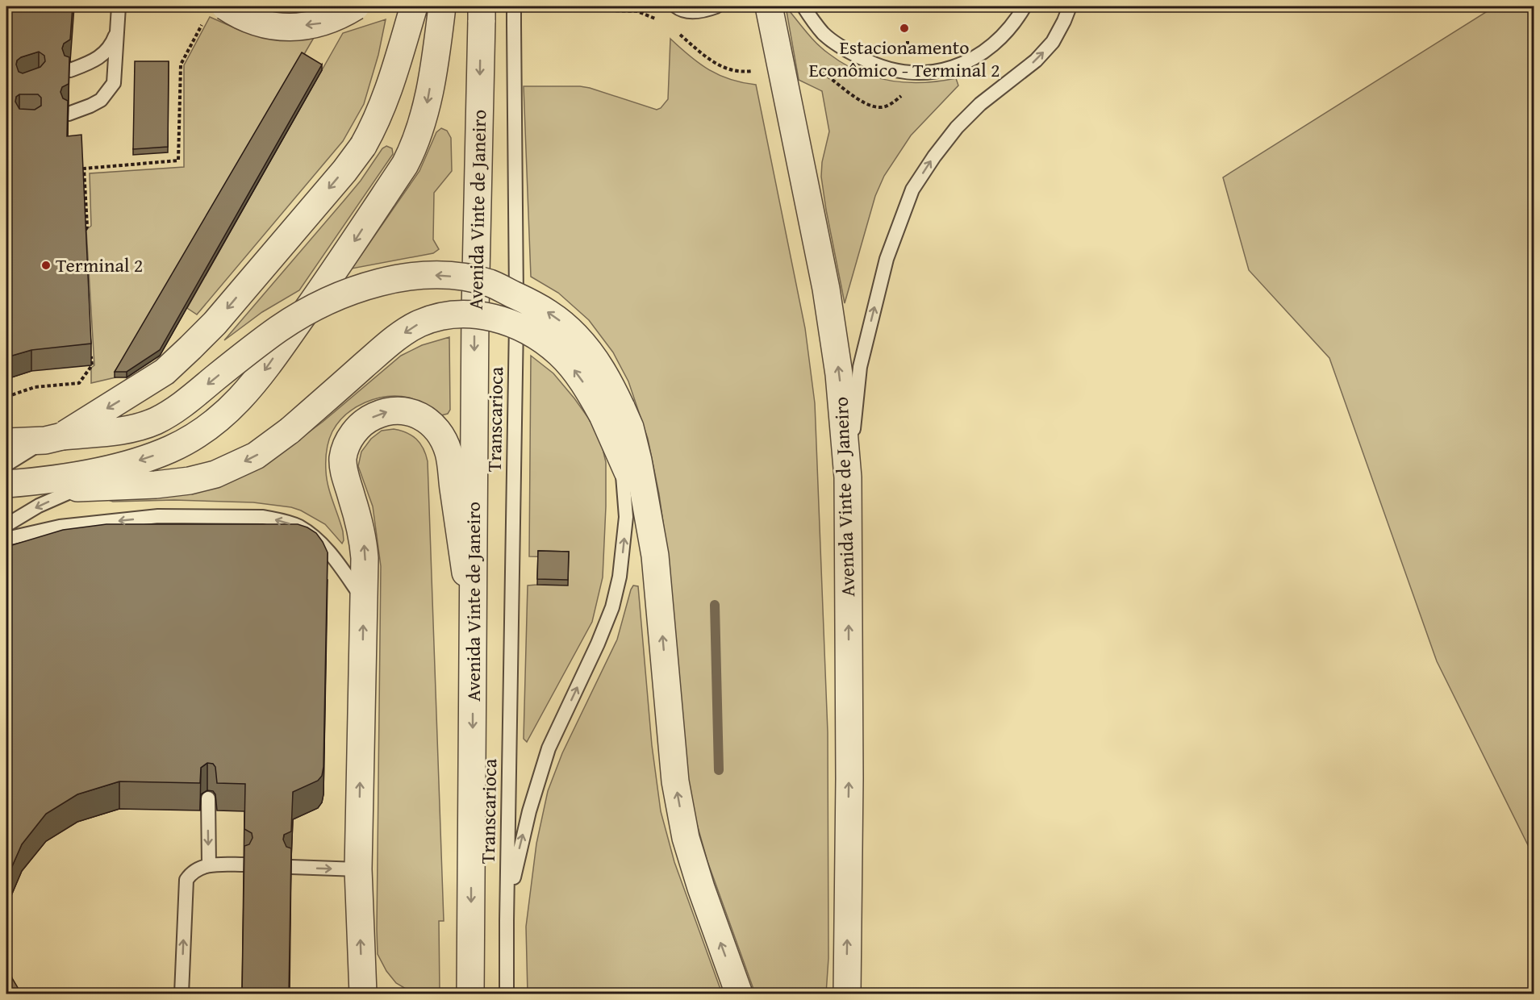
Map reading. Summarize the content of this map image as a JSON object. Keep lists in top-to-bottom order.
{
  "streets": {
    "street": ["Avenida Vinte de Janeiro"],
    "lane": ["Transcarioca"]
  },
  "places": ["Estacionamento Econômico - Terminal 2", "Terminal 2"]
}
